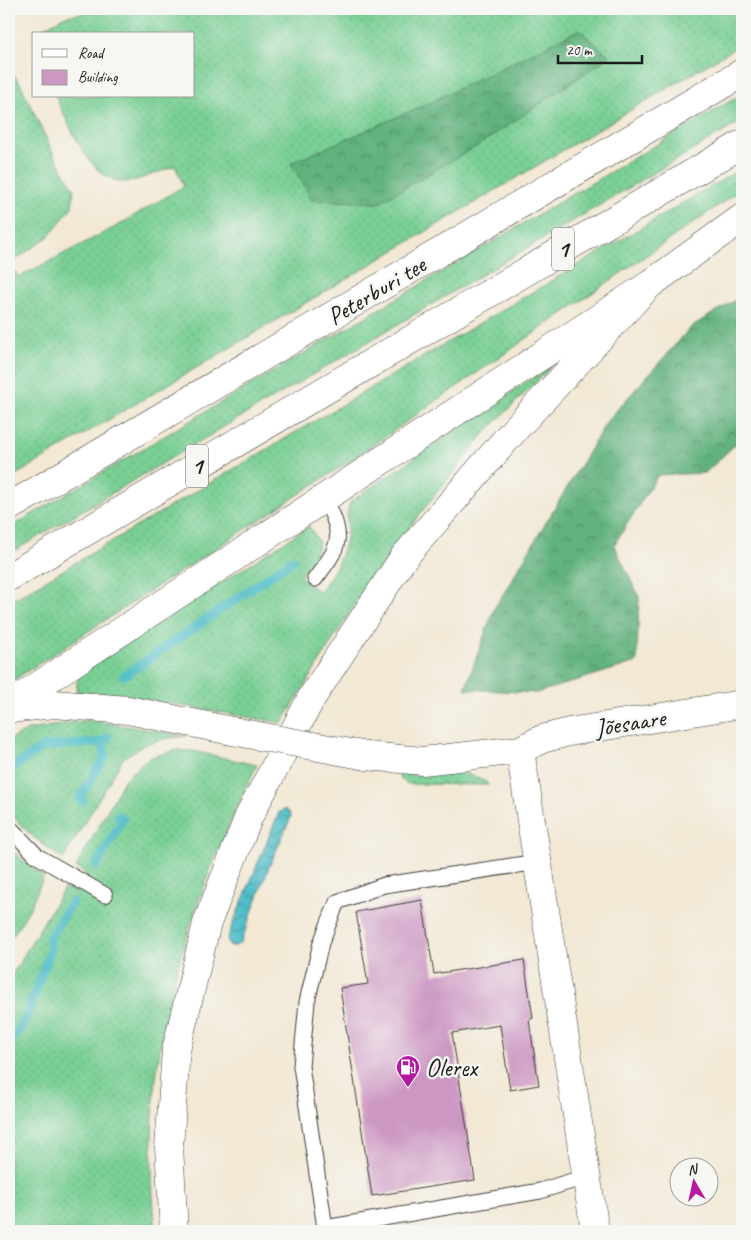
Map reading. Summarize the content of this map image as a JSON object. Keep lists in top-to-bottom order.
{
  "streets": {
    "main road": ["1", "Peterburi tee", "Jõesaare"]
  },
  "places": {
    "fuel station": ["Olerex"]
  },
  "legend": ["Road", "Building"],
  "scale_bar": "20 m",
  "north": "top"
}
